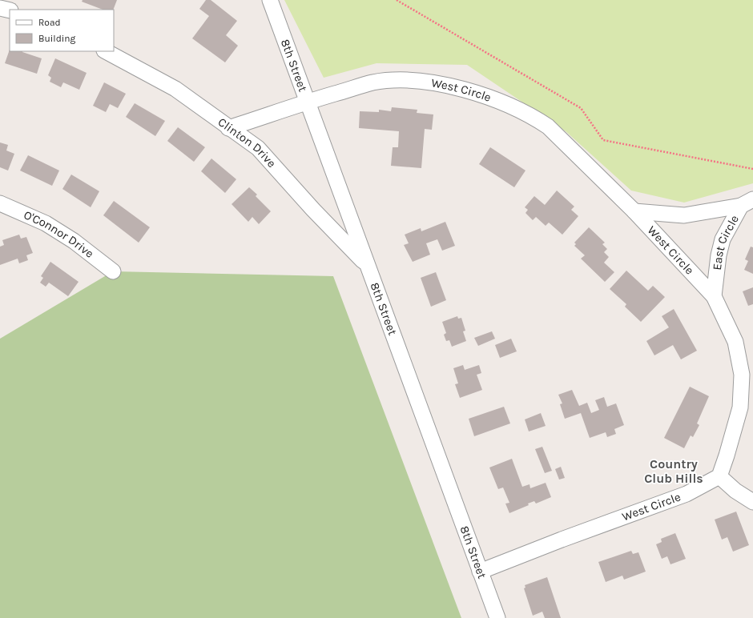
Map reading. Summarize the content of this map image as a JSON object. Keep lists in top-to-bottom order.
{
  "streets": {
    "street": [
      "8th Street",
      "West Circle",
      "Clinton Drive",
      "O'Connor Drive",
      "East Circle"
    ]
  },
  "crossings": [
    ["8th Street", "West Circle"],
    ["8th Street", "Clinton Drive"],
    ["West Circle", "Clinton Drive"],
    ["West Circle", "East Circle"]
  ],
  "districts": ["Country Club Hills"],
  "legend": ["Road", "Building"]
}
